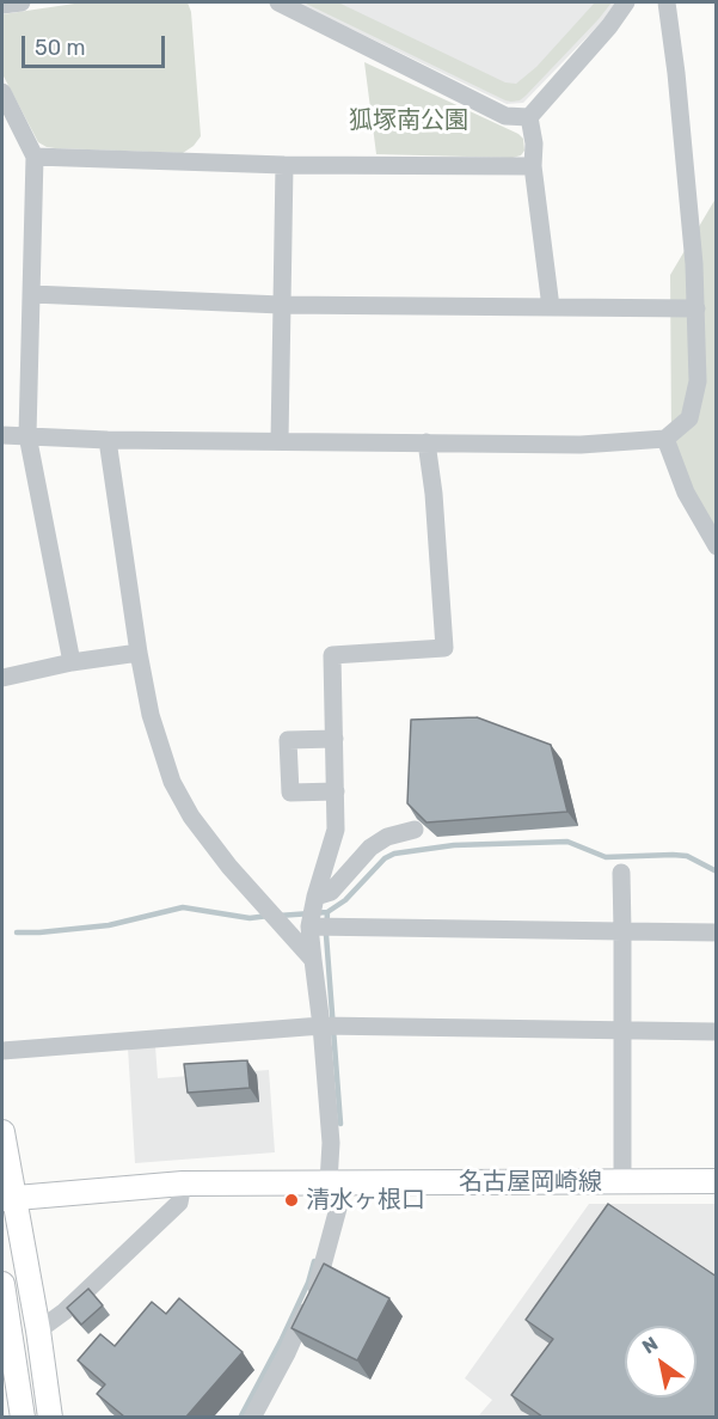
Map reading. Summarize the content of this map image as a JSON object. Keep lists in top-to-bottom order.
{
  "streets": {
    "main road": ["名古屋岡崎線"]
  },
  "parks": ["狐塚南公園"],
  "places": ["清水ヶ根口"],
  "scale_bar": "50 m",
  "north": "top left"
}
